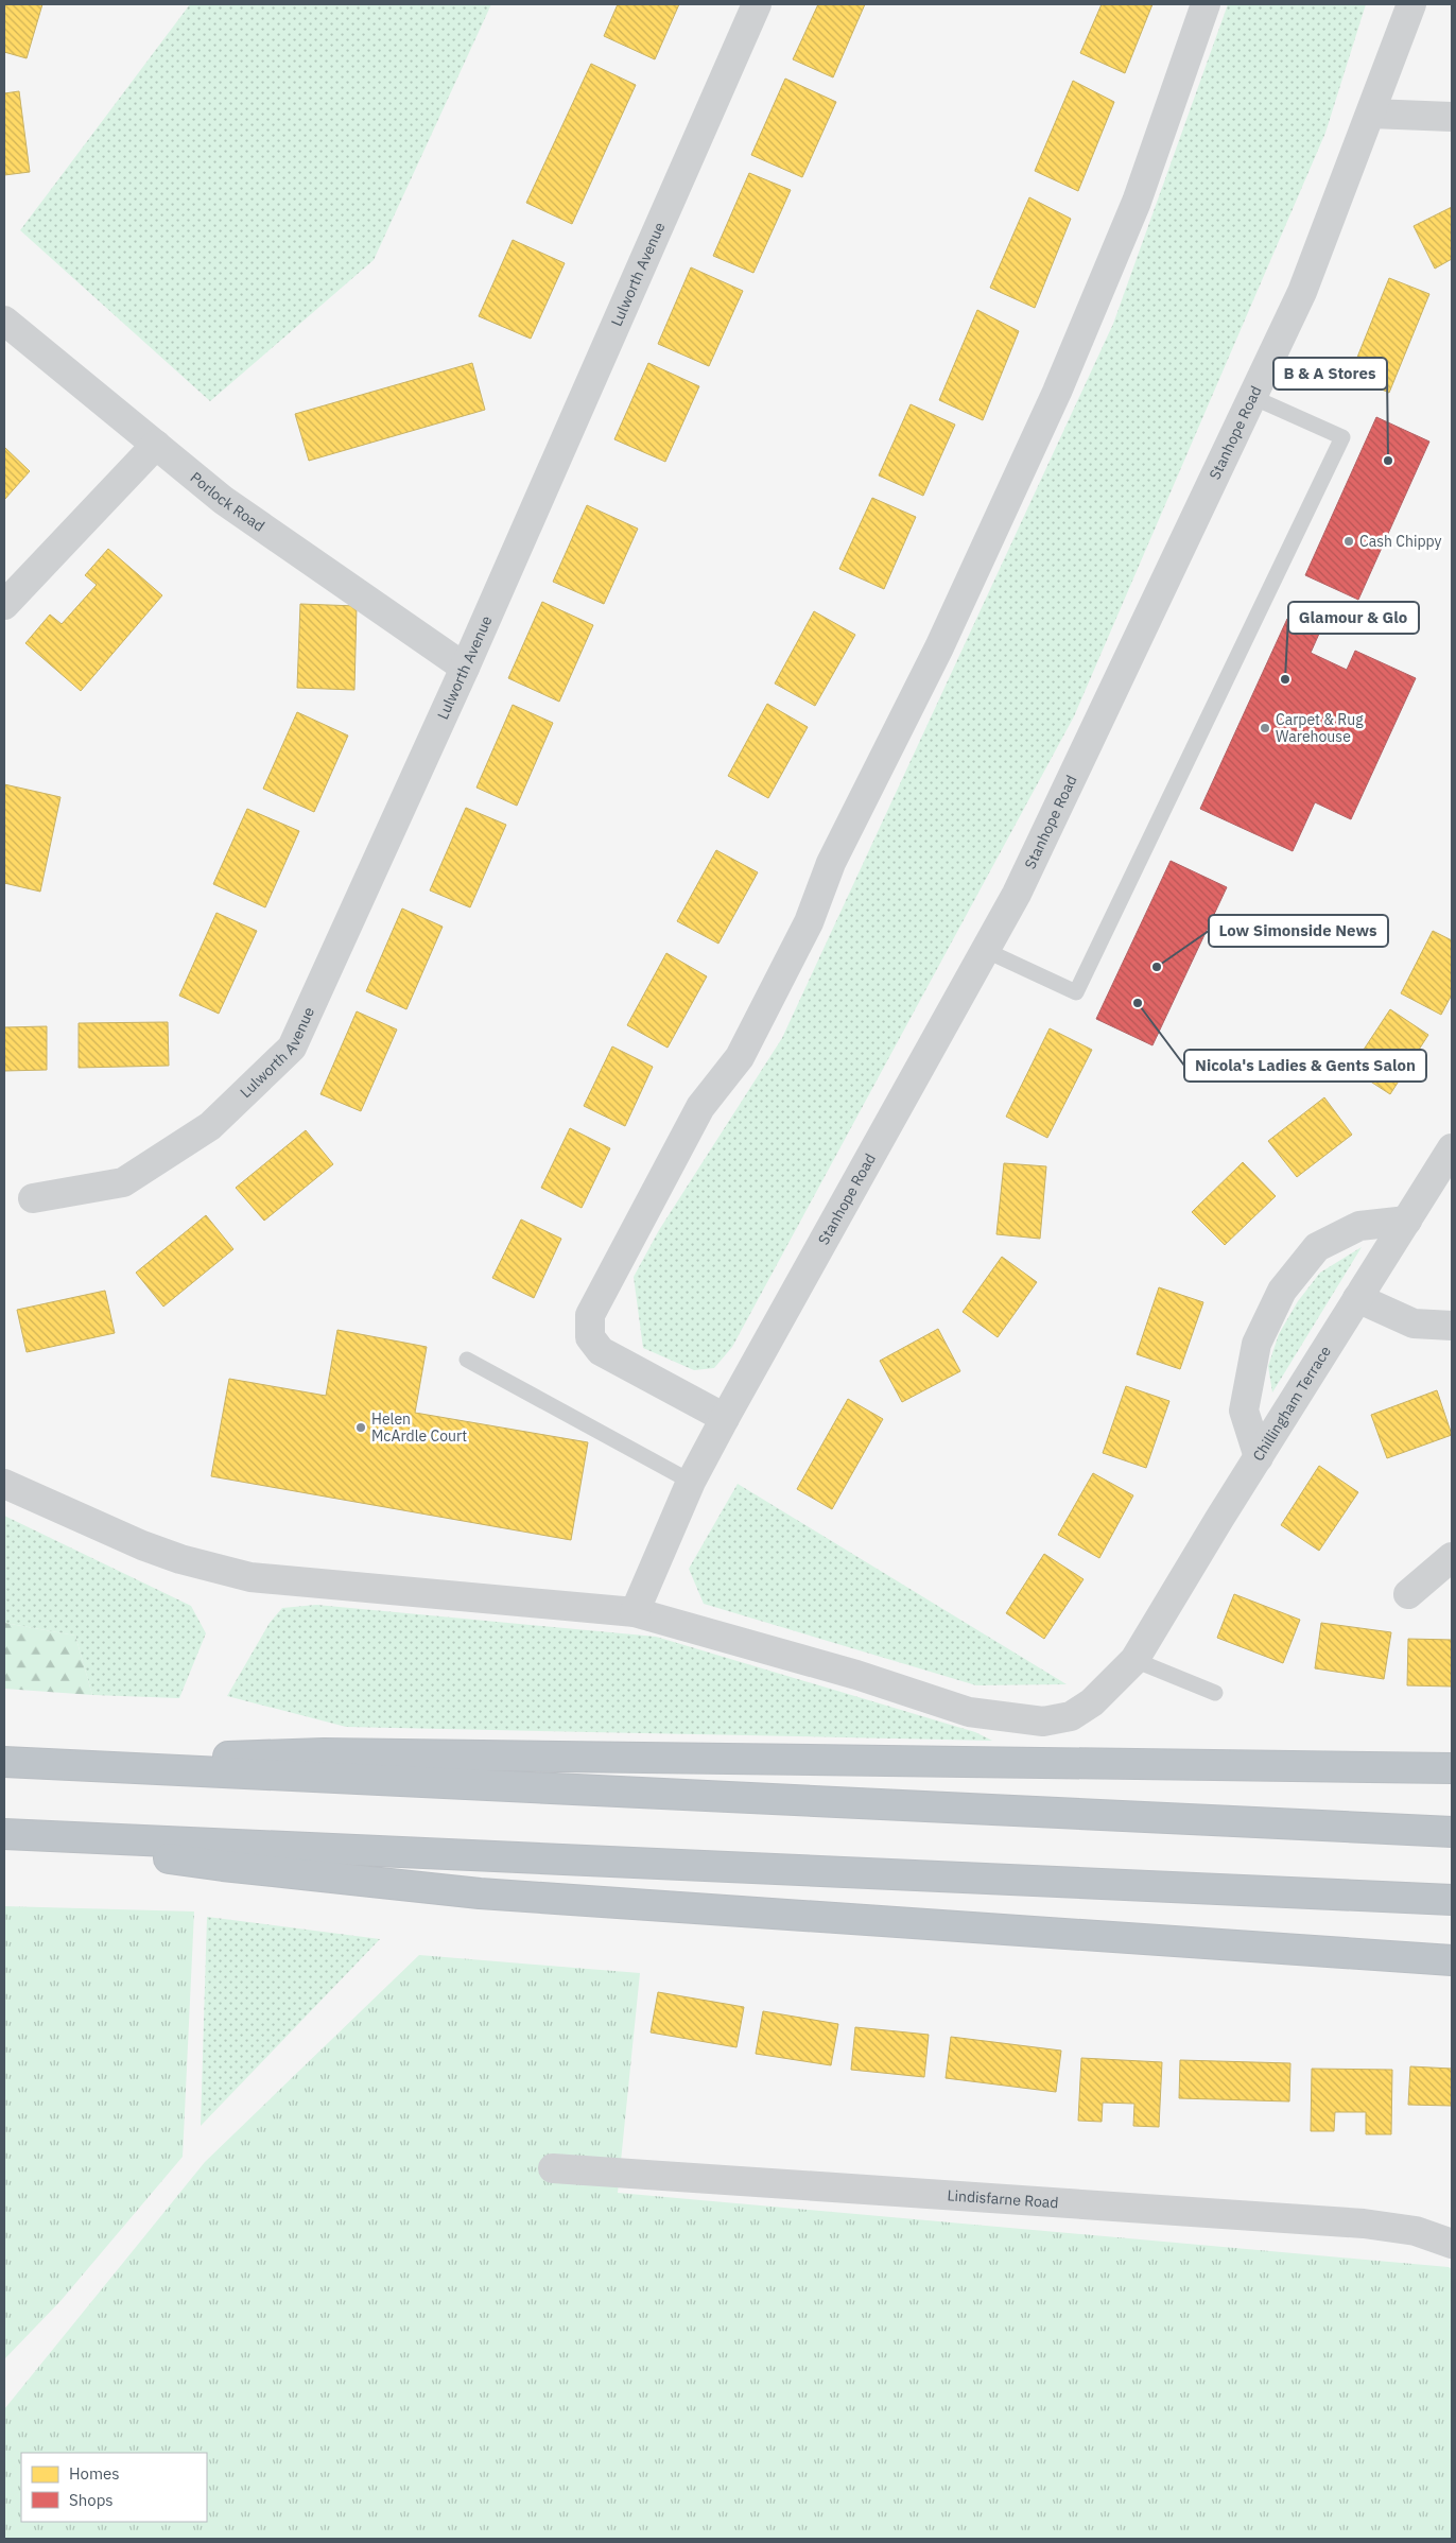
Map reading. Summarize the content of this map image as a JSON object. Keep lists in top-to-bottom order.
{
  "streets": {
    "street": [
      "Lulworth Avenue",
      "Stanhope Road",
      "Porlock Road",
      "Chillingham Terrace",
      "Lindisfarne Road"
    ]
  },
  "crossings": [
    ["Lulworth Avenue", "Porlock Road"],
    ["Stanhope Road", "Chillingham Terrace"]
  ],
  "places": [
    "B & A Stores",
    "Cash Chippy",
    "Glamour & Glo",
    "Carpet & Rug Warehouse",
    "Low Simonside News",
    "Nicola's Ladies & Gents Salon",
    "Helen McArdle Court"
  ],
  "legend": ["Homes", "Shops"]
}
